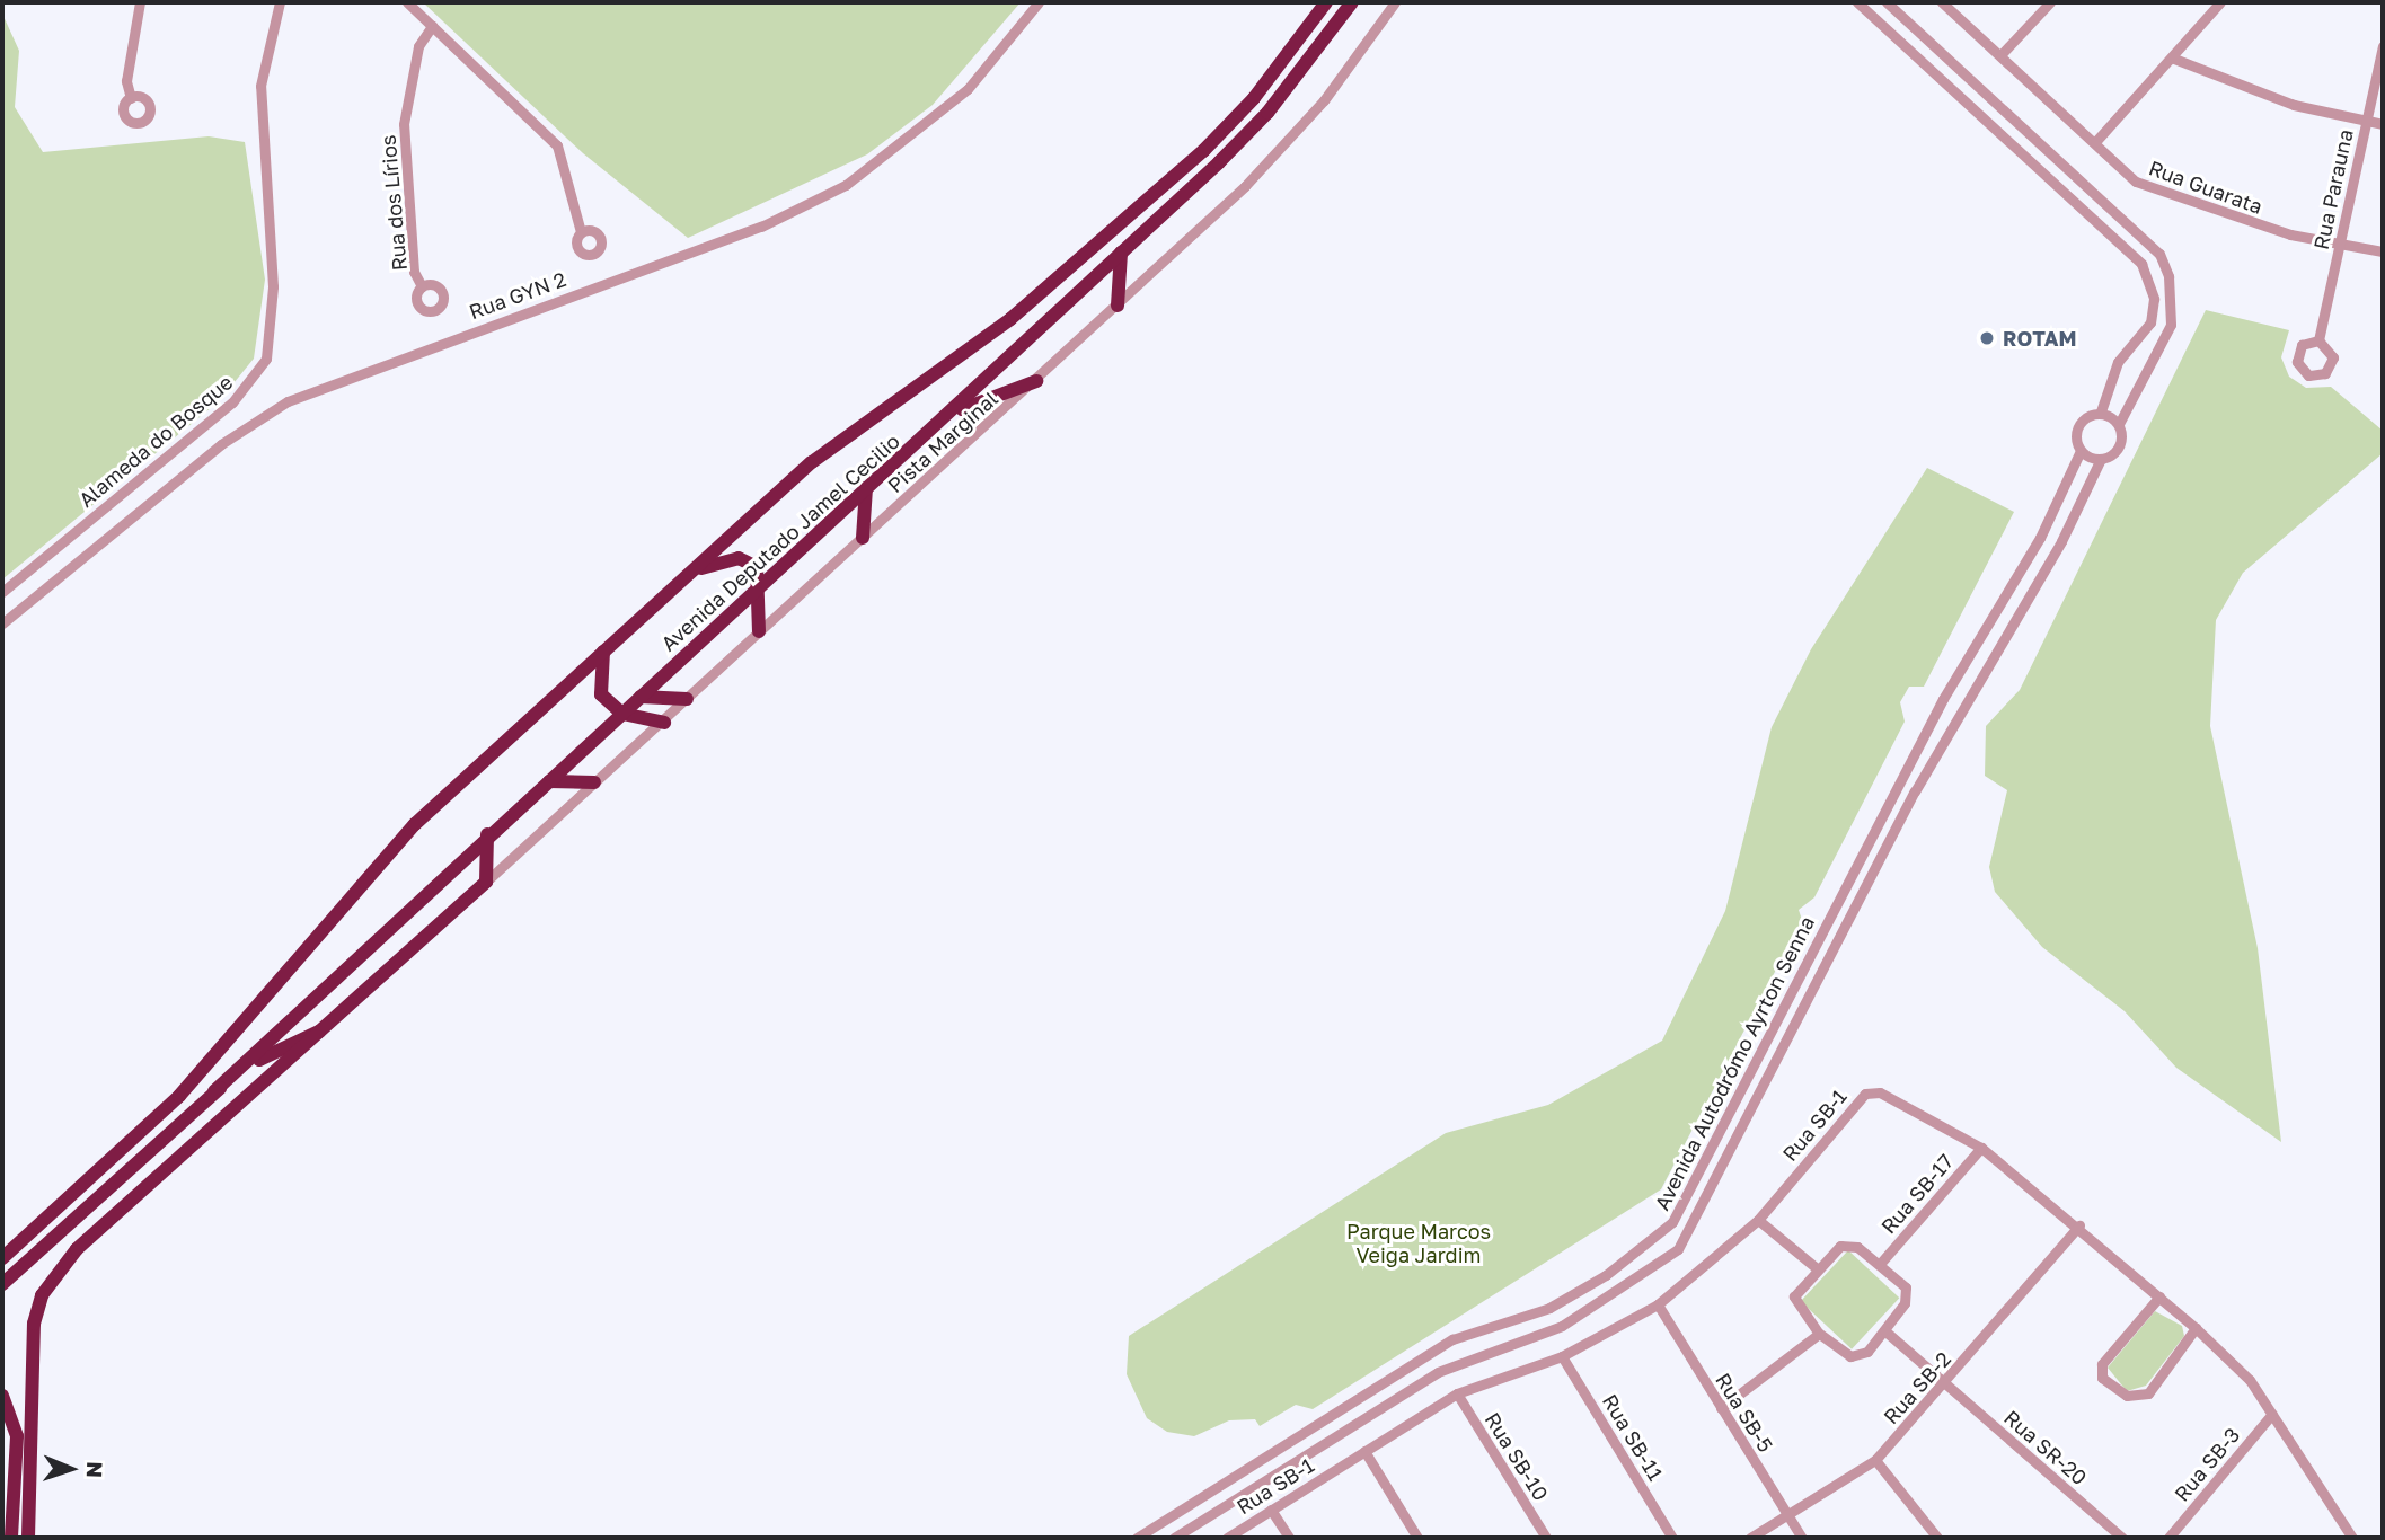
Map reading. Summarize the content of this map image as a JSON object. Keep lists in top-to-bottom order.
{
  "streets": {
    "highway": ["Avenida Deputado Jamel Cecilio"],
    "street": [
      "Rua Guarata",
      "Rua Parauna",
      "Rua dos Lírios",
      "Rua GYN 2",
      "Alameda do Bosque",
      "Pista Marginal",
      "Avenida Autodrómo Ayrton Senna",
      "Rua SB-1",
      "Rua SB-17",
      "Rua SB-2",
      "Rua SB-5",
      "Rua SB-11",
      "Rua SR-20",
      "Rua SB-10",
      "Rua SB-3"
    ]
  },
  "crossings": [
    ["Rua Guarata", "Rua Parauna"],
    ["Rua SB-1", "Rua SB-17"],
    ["Rua SB-1", "Rua SB-2"],
    ["Rua SB-1", "Rua SB-5"],
    ["Rua SB-1", "Rua SB-11"],
    ["Rua SB-1", "Rua SB-10"],
    ["Rua SB-1", "Rua SB-3"],
    ["Rua SB-17", "Rua SR-20"],
    ["Rua SB-2", "Rua SB-5"],
    ["Rua SB-2", "Rua SR-20"]
  ],
  "parks": ["Parque Marcos Veiga Jardim"],
  "places": ["ROTAM"],
  "north": "right"
}
